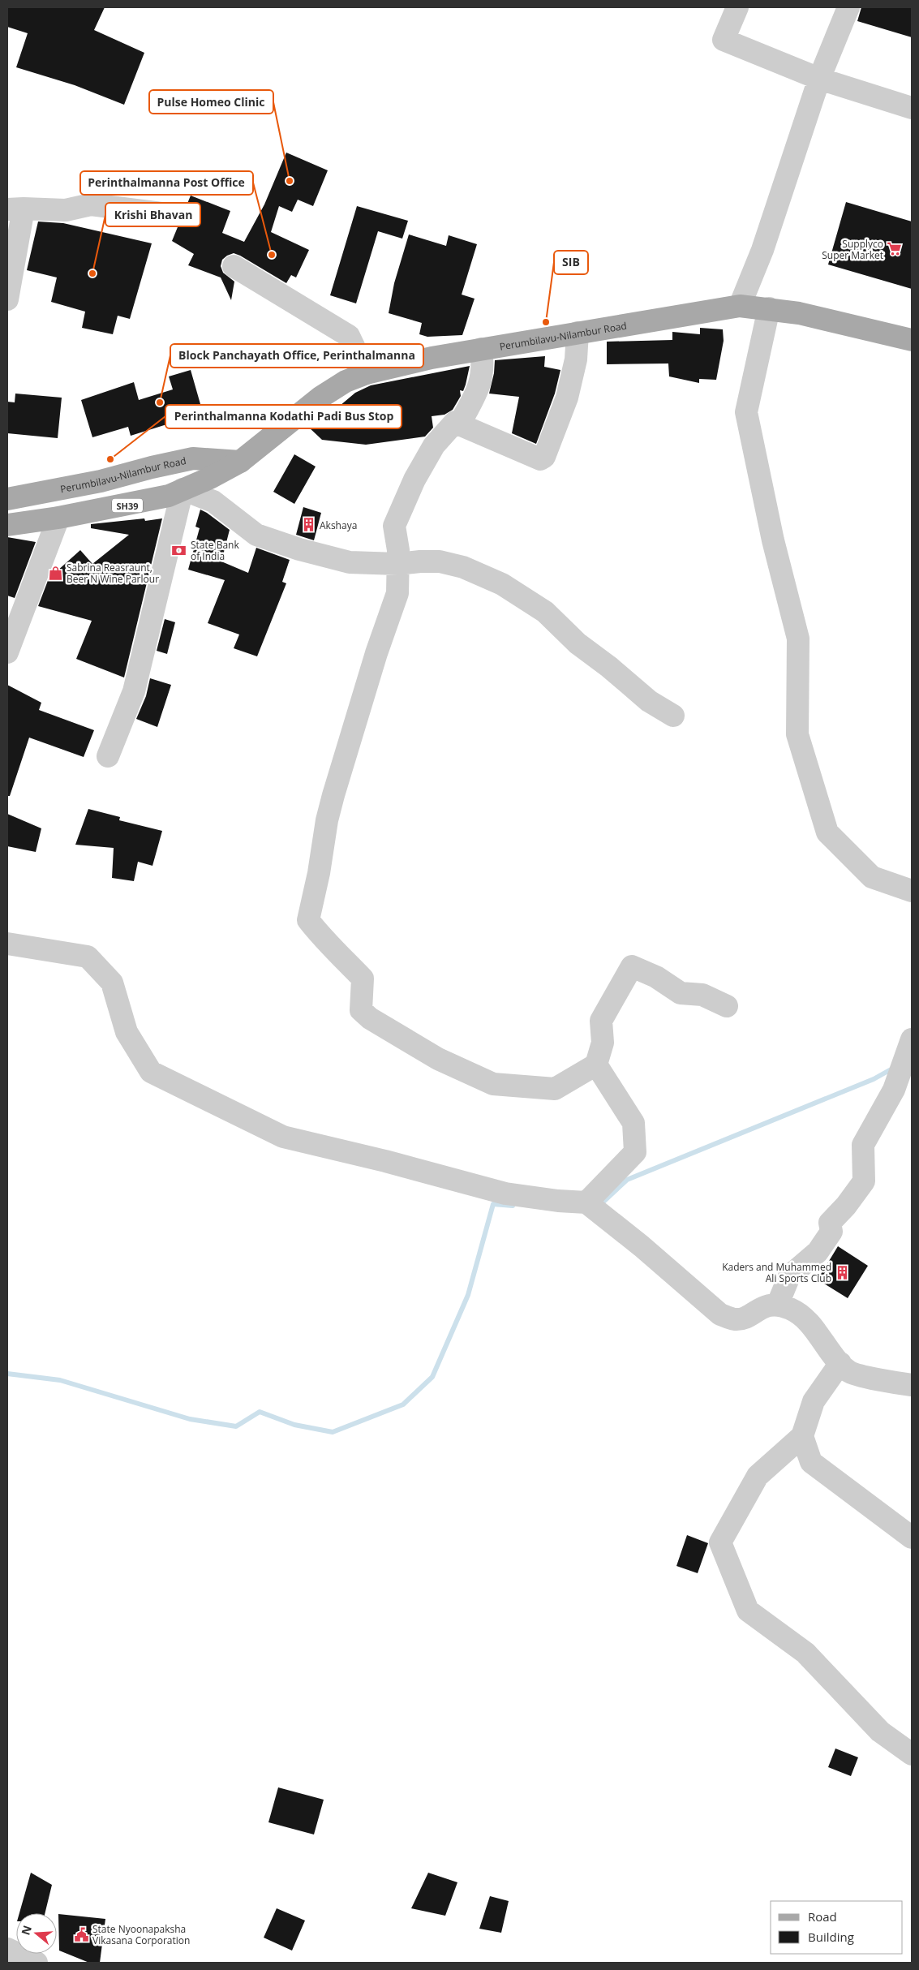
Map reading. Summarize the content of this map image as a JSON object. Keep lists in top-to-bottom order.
{
  "streets": {
    "main road": ["Perumbilavu-Nilambur Road", "SH39"]
  },
  "places": {
    "other": [
      "Pulse Homeo Clinic",
      "Perinthalmanna Post Office",
      "Krishi Bhavan",
      "SIB",
      "Block Panchayath Office, Perinthalmanna",
      "Perinthalmanna Kodathi Padi Bus Stop"
    ],
    "supermarket": ["Supplyco Super Market"],
    "building": ["Akshaya", "Kaders and Muhammed Ali Sports Club"],
    "bank": ["State Bank of India"],
    "shop": ["Sabrina Reasraunt, Beer N Wine Parlour"],
    "public building": ["State Nyoonapaksha Vikasana Corporation"]
  },
  "legend": ["Road", "Building"],
  "north": "left"
}
